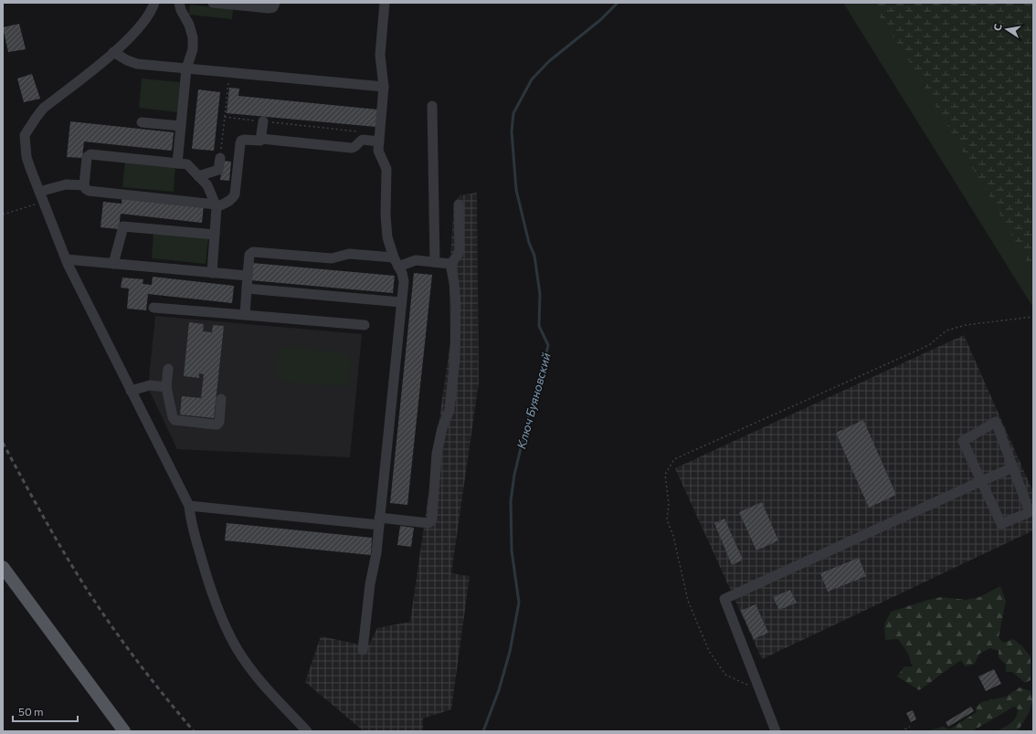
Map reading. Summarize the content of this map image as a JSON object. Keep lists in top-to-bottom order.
{
  "water": ["Ключ Буяновский"],
  "scale_bar": "50 m",
  "north": "left"
}
